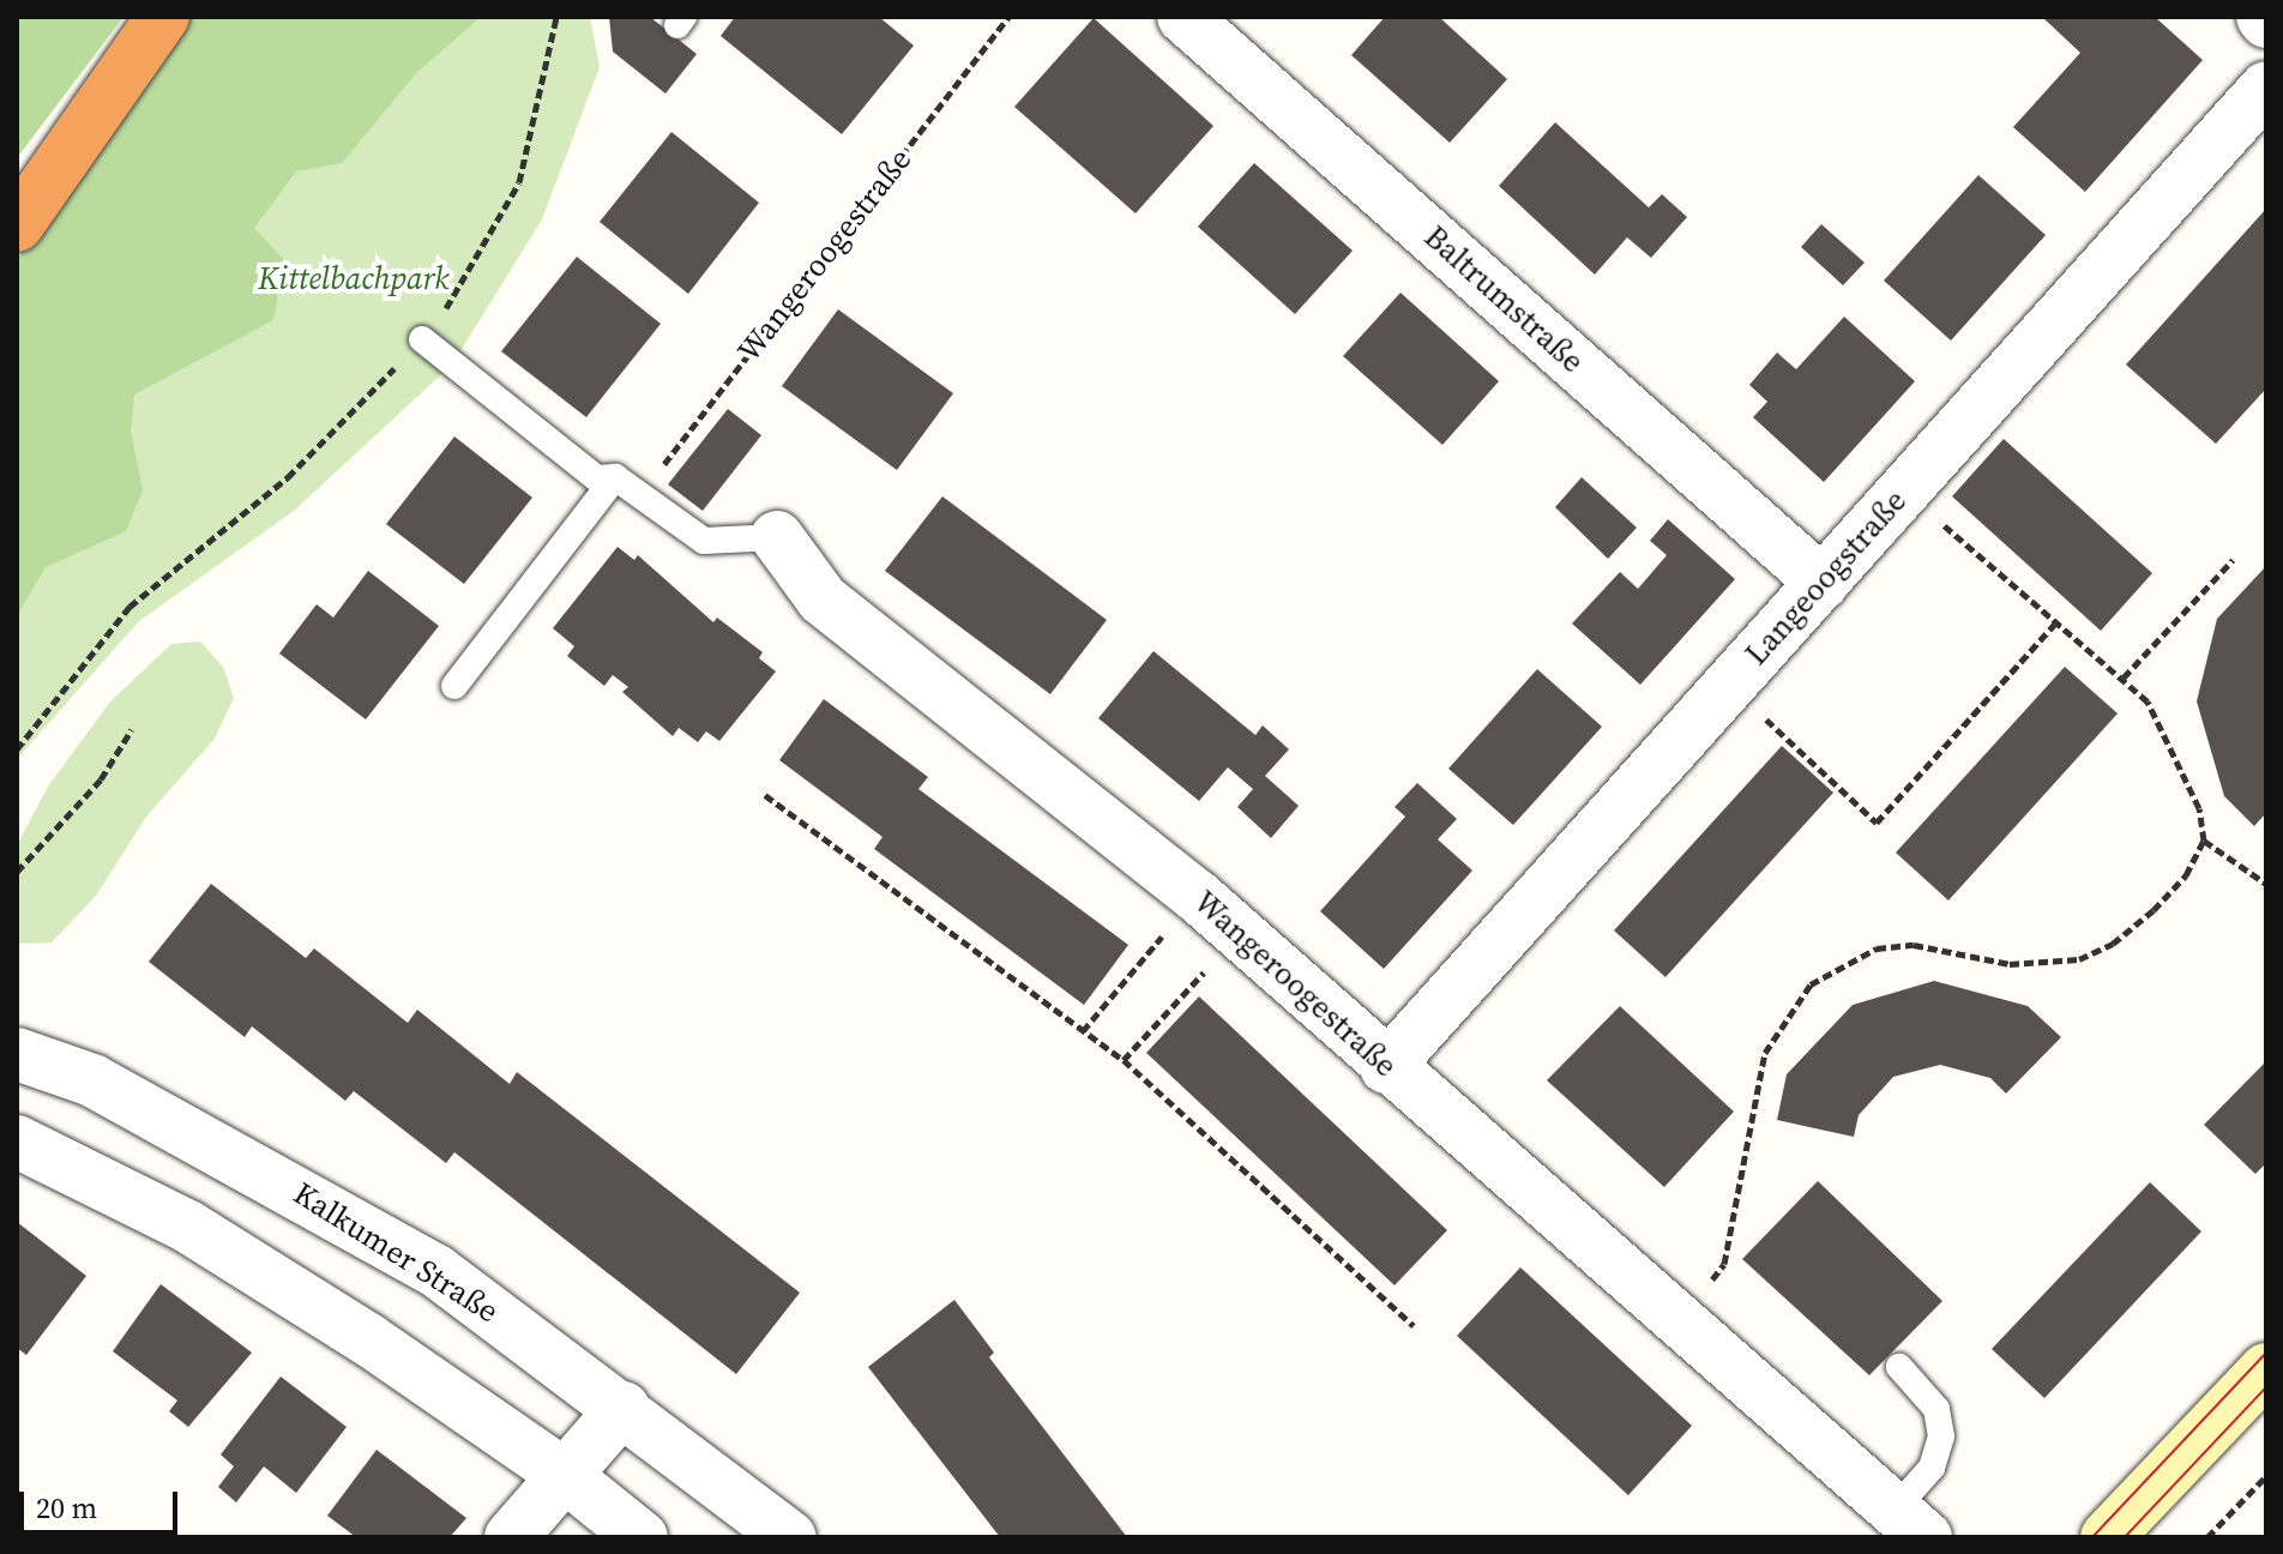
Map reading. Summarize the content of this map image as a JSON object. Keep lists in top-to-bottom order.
{
  "streets": {
    "street": [
      "Wangeroogestraße",
      "Baltrumstraße",
      "Langeoogstraße",
      "Kalkumer Straße"
    ]
  },
  "crossings": [
    ["Wangeroogestraße", "Langeoogstraße"],
    ["Baltrumstraße", "Langeoogstraße"]
  ],
  "parks": ["Kittelbachpark"],
  "scale_bar": "20 m"
}
